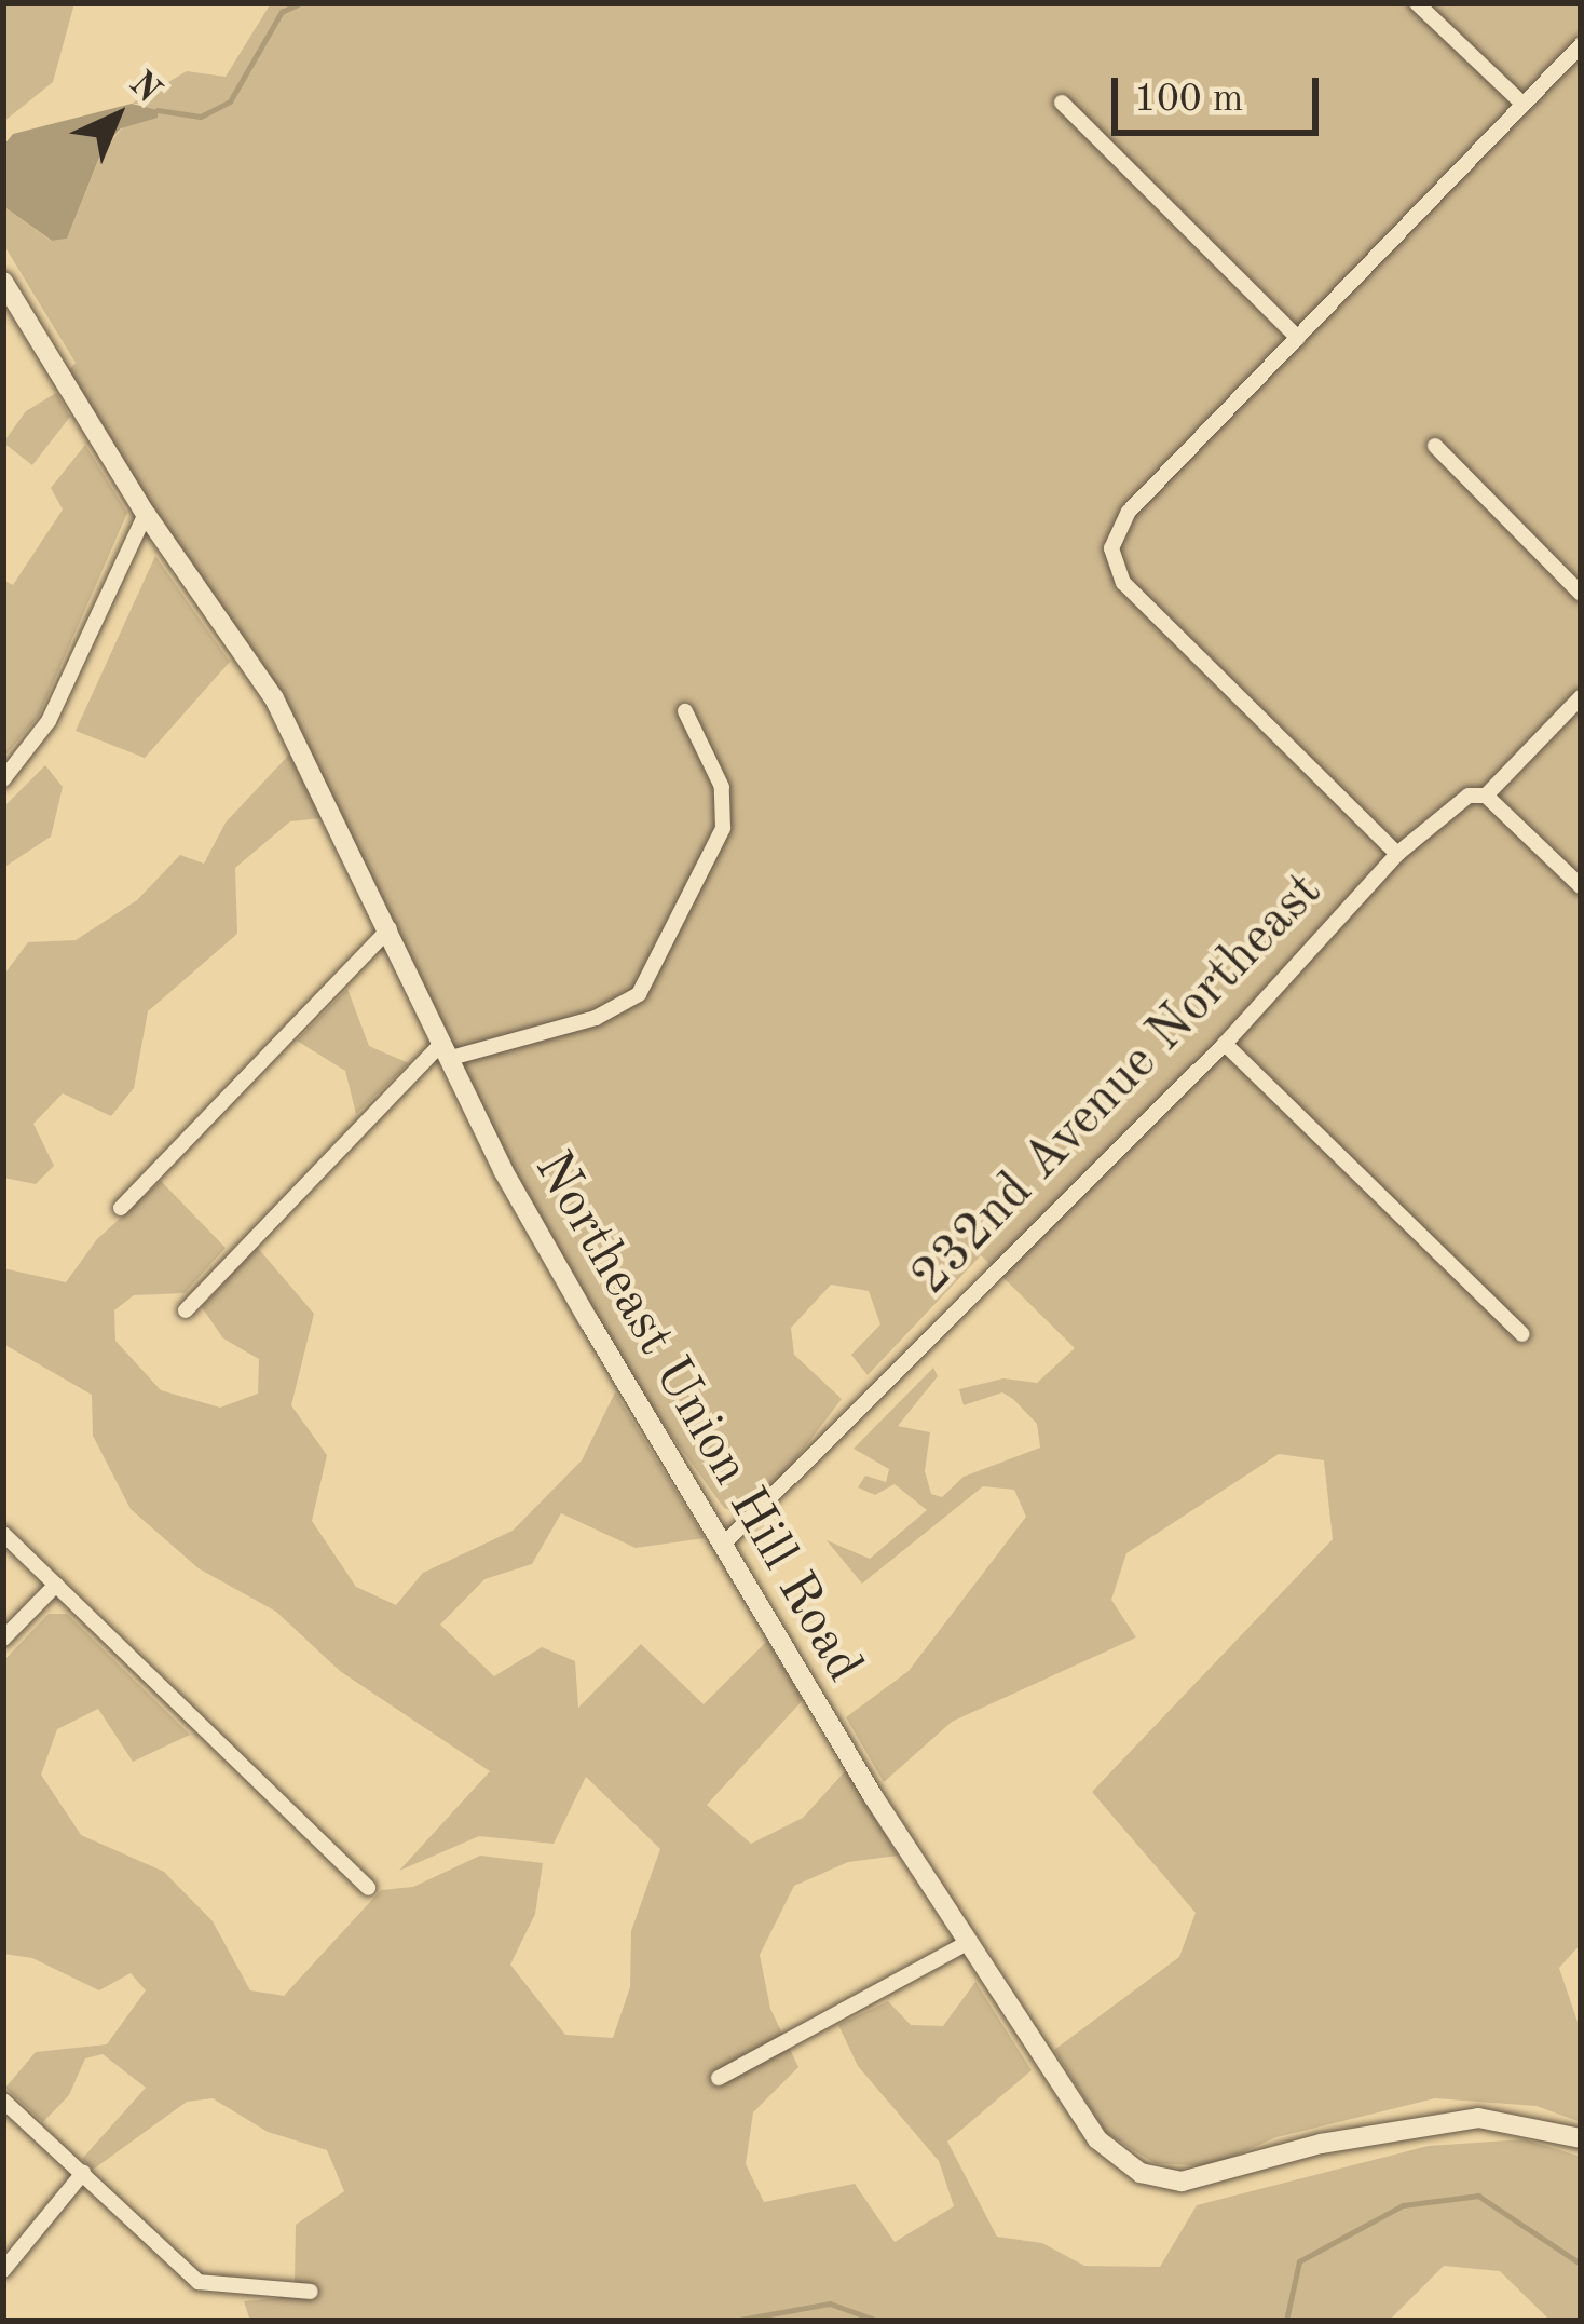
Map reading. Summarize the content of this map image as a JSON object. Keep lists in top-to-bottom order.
{
  "streets": {
    "street": ["232nd Avenue Northeast", "Northeast Union Hill Road"]
  },
  "crossings": [
    ["232nd Avenue Northeast", "Northeast Union Hill Road"]
  ],
  "scale_bar": "100 m",
  "north": "top right"
}
